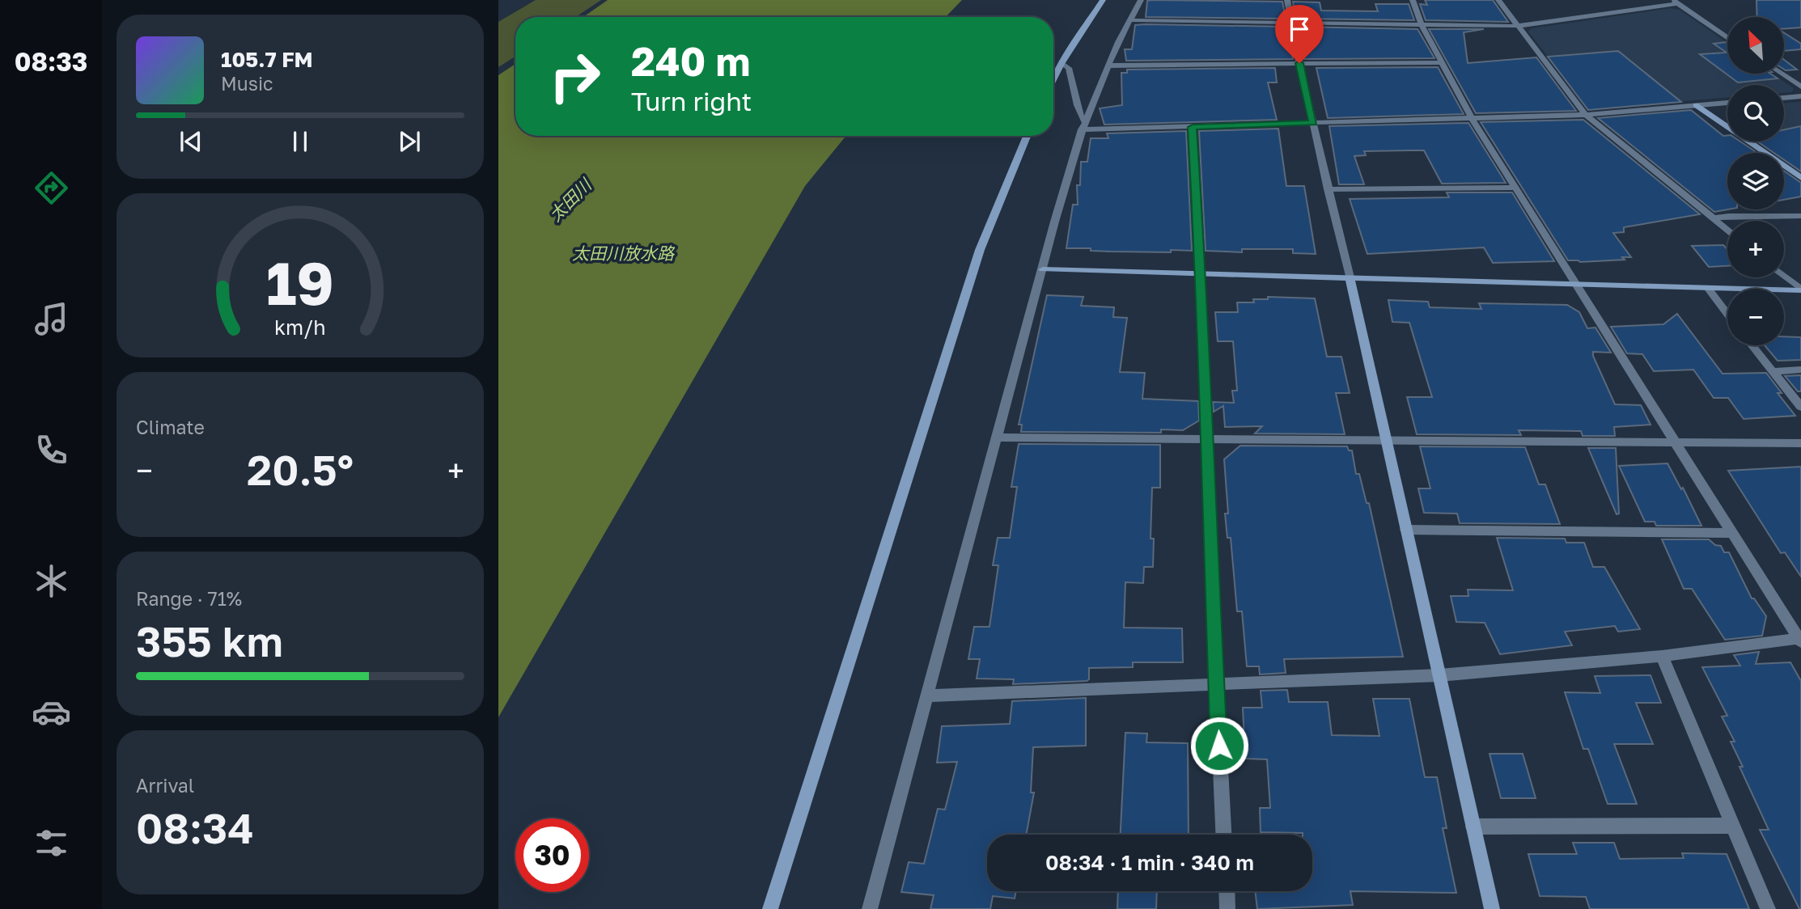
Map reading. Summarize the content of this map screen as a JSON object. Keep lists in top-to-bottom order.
{
  "water": ["太田川", "太田川放水路"],
  "north": "top left",
  "page": {
    "tabs": "08:33",
    "map_buttons": ["+", "−"],
    "turn": ["240 m", "Turn right"],
    "song": ["105.7 FM", "Music"],
    "tile": [
      "Climate",
      ["Range · 71%", "355 km"],
      ["Arrival", "08:34"]
    ],
    "heat": ["−", "20.5°", "+"],
    "limit": "30",
    "trip": "08:34 · 1 min · 340 m",
    "gauge": ["19", "km/h"]
  }
}
